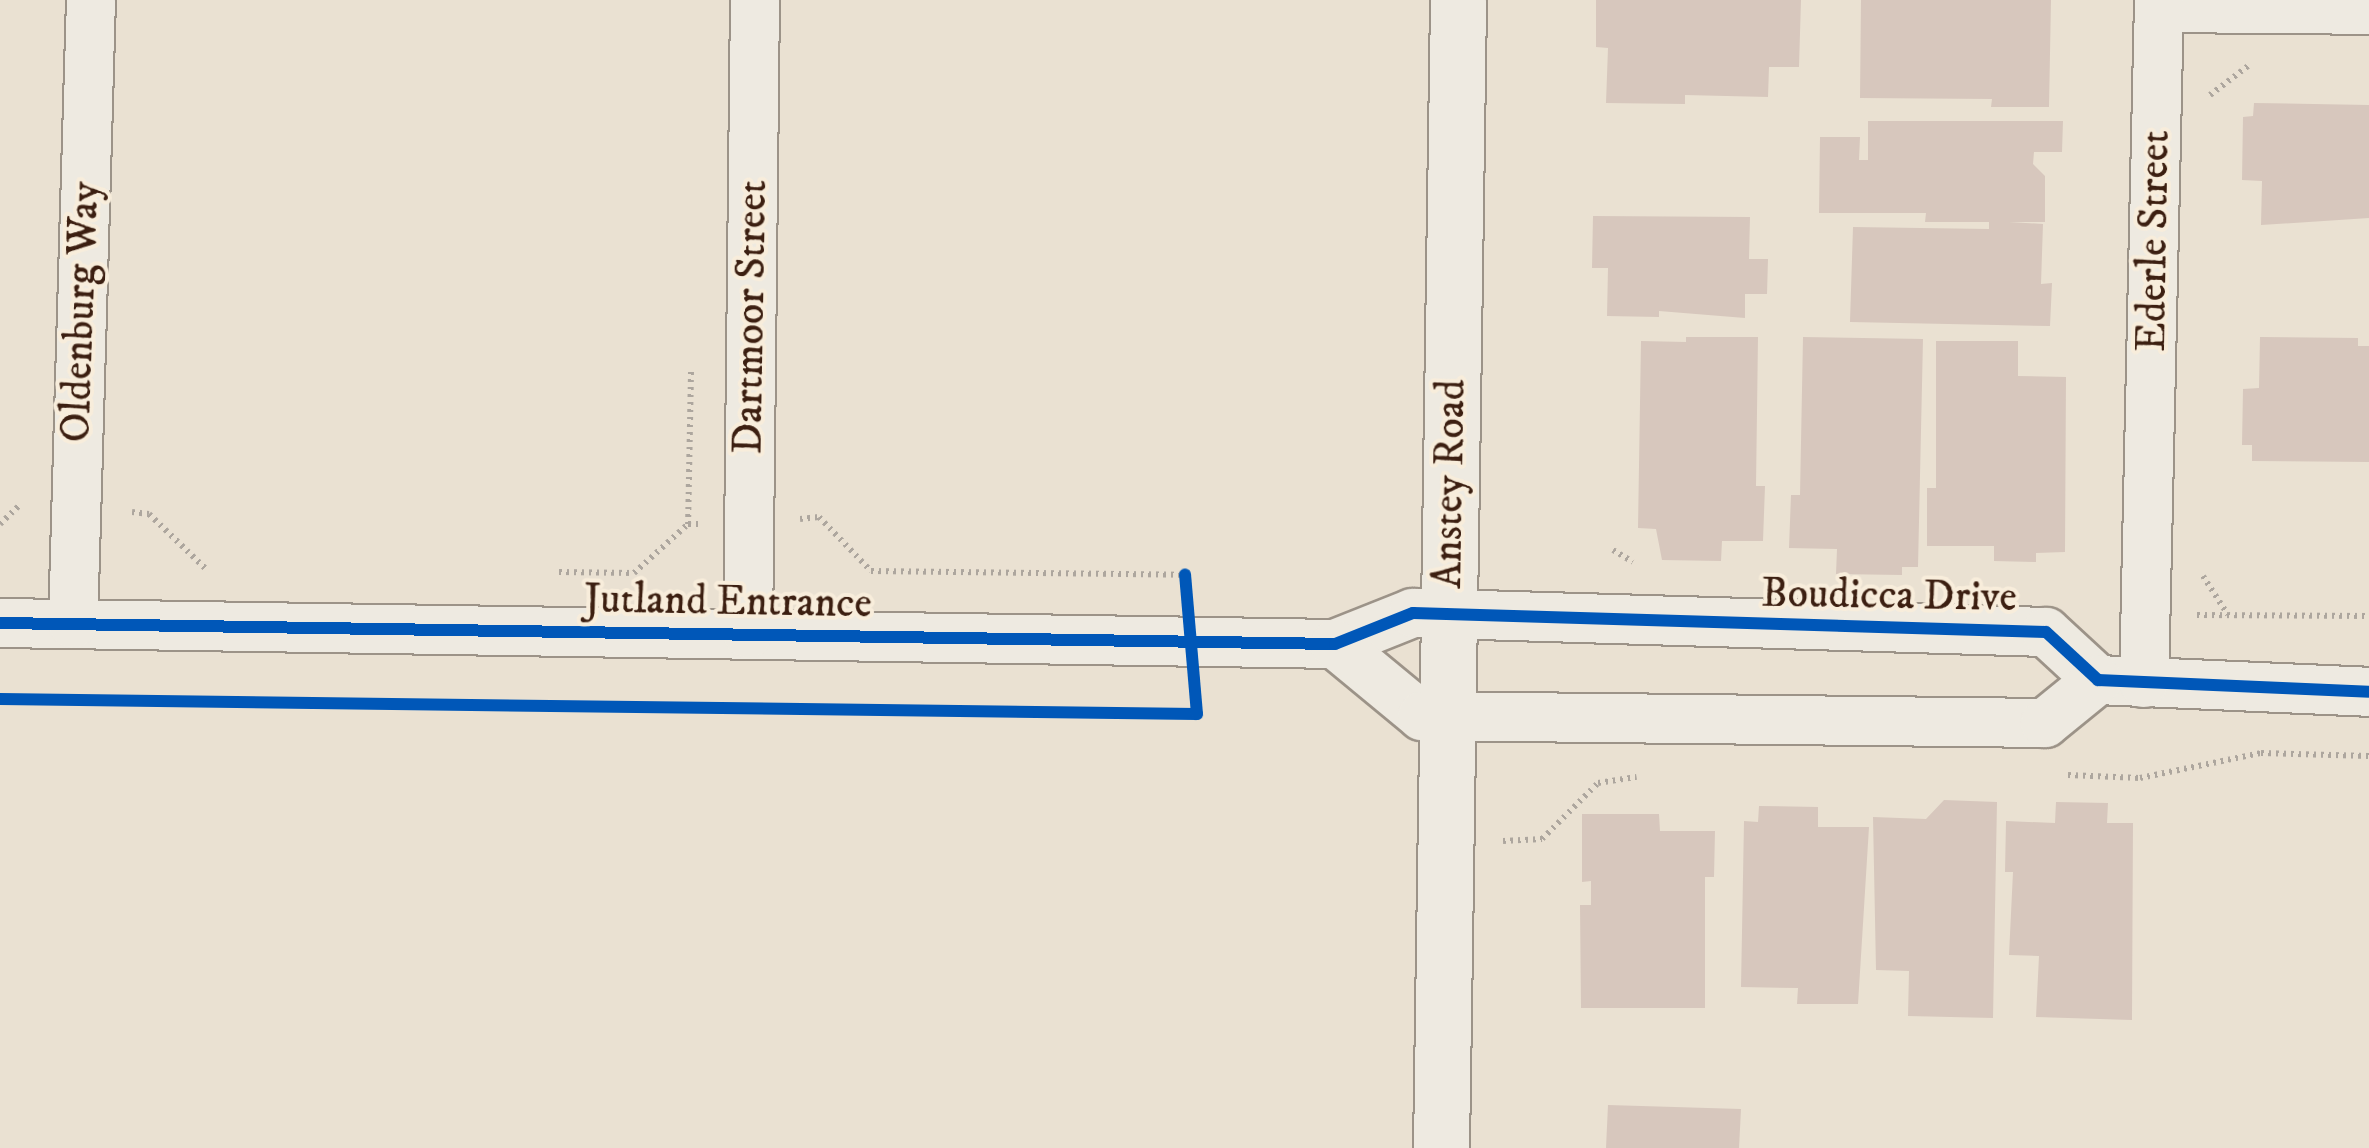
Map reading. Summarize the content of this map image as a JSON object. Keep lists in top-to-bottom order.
{
  "streets": {
    "street": [
      "Ederle Street",
      "Oldenburg Way",
      "Dartmoor Street",
      "Anstey Road",
      "Boudicca Drive",
      "Jutland Entrance"
    ]
  },
  "crossings": [
    ["Ederle Street", "Boudicca Drive"],
    ["Oldenburg Way", "Jutland Entrance"],
    ["Dartmoor Street", "Jutland Entrance"],
    ["Anstey Road", "Boudicca Drive"],
    ["Anstey Road", "Jutland Entrance"],
    ["Boudicca Drive", "Jutland Entrance"]
  ]
}
